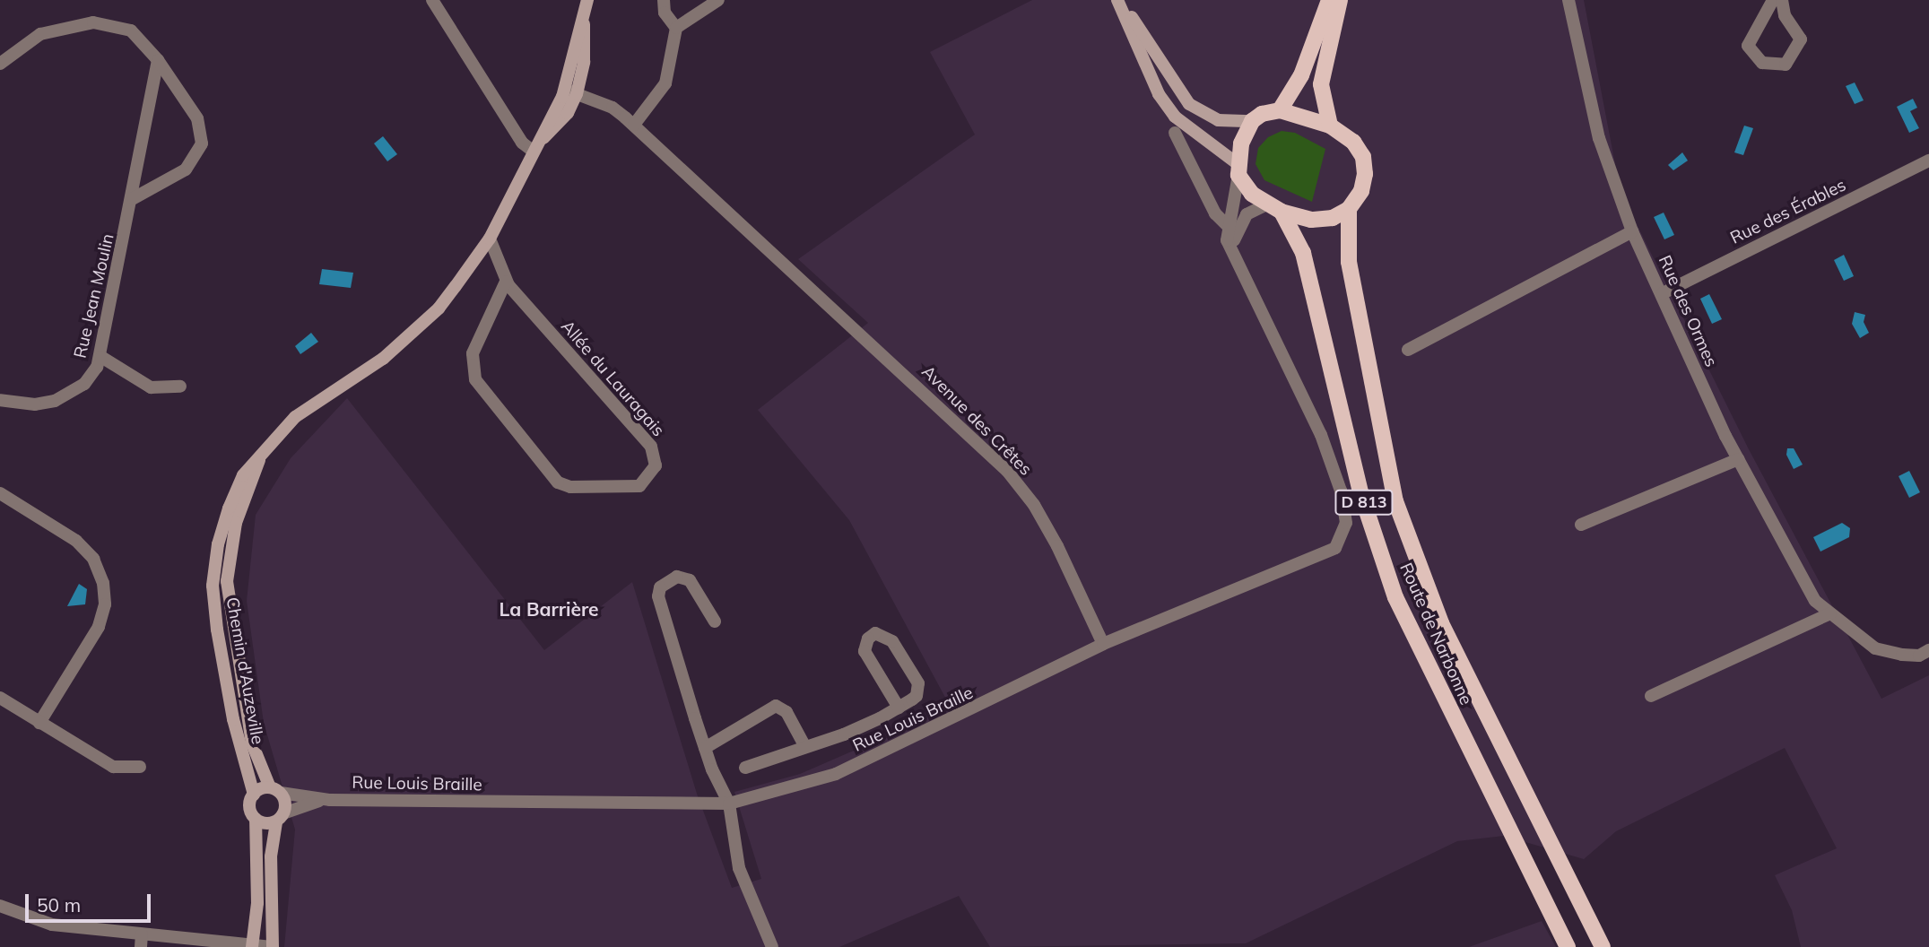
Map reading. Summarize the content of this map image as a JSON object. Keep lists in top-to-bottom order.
{
  "streets": {
    "main road": ["D 813", "Route de Narbonne"],
    "street": [
      "Rue des Érables",
      "Rue Jean Moulin",
      "Rue des Ormes",
      "Allée du Lauragais",
      "Avenue des Crêtes",
      "Chemin d'Auzeville",
      "Rue Louis Braille"
    ]
  },
  "crossings": [
    ["Rue des Érables", "Rue des Ormes"],
    ["Allée du Lauragais", "Chemin d'Auzeville"],
    ["Avenue des Crêtes", "Chemin d'Auzeville"],
    ["Avenue des Crêtes", "Rue Louis Braille"],
    ["D 813", "Route de Narbonne"],
    ["Chemin d'Auzeville", "Rue Louis Braille"]
  ],
  "districts": ["La Barrière"],
  "scale_bar": "50 m"
}
